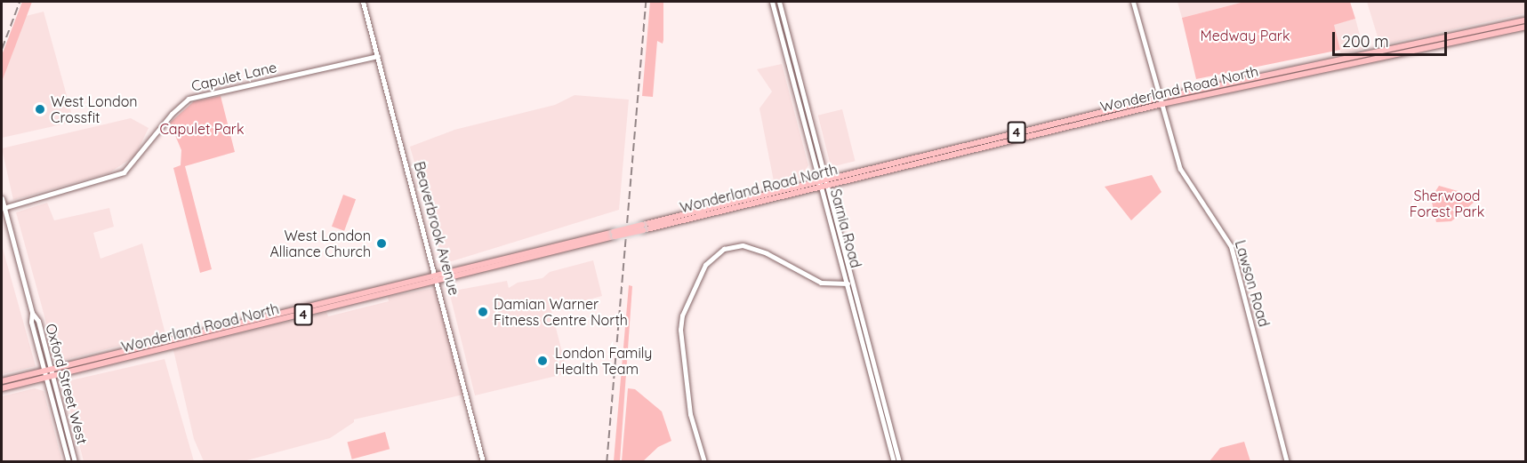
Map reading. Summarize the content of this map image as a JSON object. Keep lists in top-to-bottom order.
{
  "streets": {
    "main road": ["Wonderland Road North", "4"],
    "street": [
      "Capulet Lane",
      "Beaverbrook Avenue",
      "Sarnia Road",
      "Lawson Road",
      "Oxford Street West"
    ]
  },
  "crossings": [
    ["Capulet Lane", "Beaverbrook Avenue"],
    ["Capulet Lane", "Oxford Street West"],
    ["Wonderland Road North", "Beaverbrook Avenue"],
    ["Wonderland Road North", "Sarnia Road"],
    ["Wonderland Road North", "Lawson Road"],
    ["Wonderland Road North", "Oxford Street West"]
  ],
  "parks": ["Medway Park", "Capulet Park", "Sherwood Forest Park"],
  "places": [
    "West London Crossfit",
    "West London Alliance Church",
    "Damian Warner Fitness Centre North",
    "London Family Health Team"
  ],
  "scale_bar": "200 m"
}
